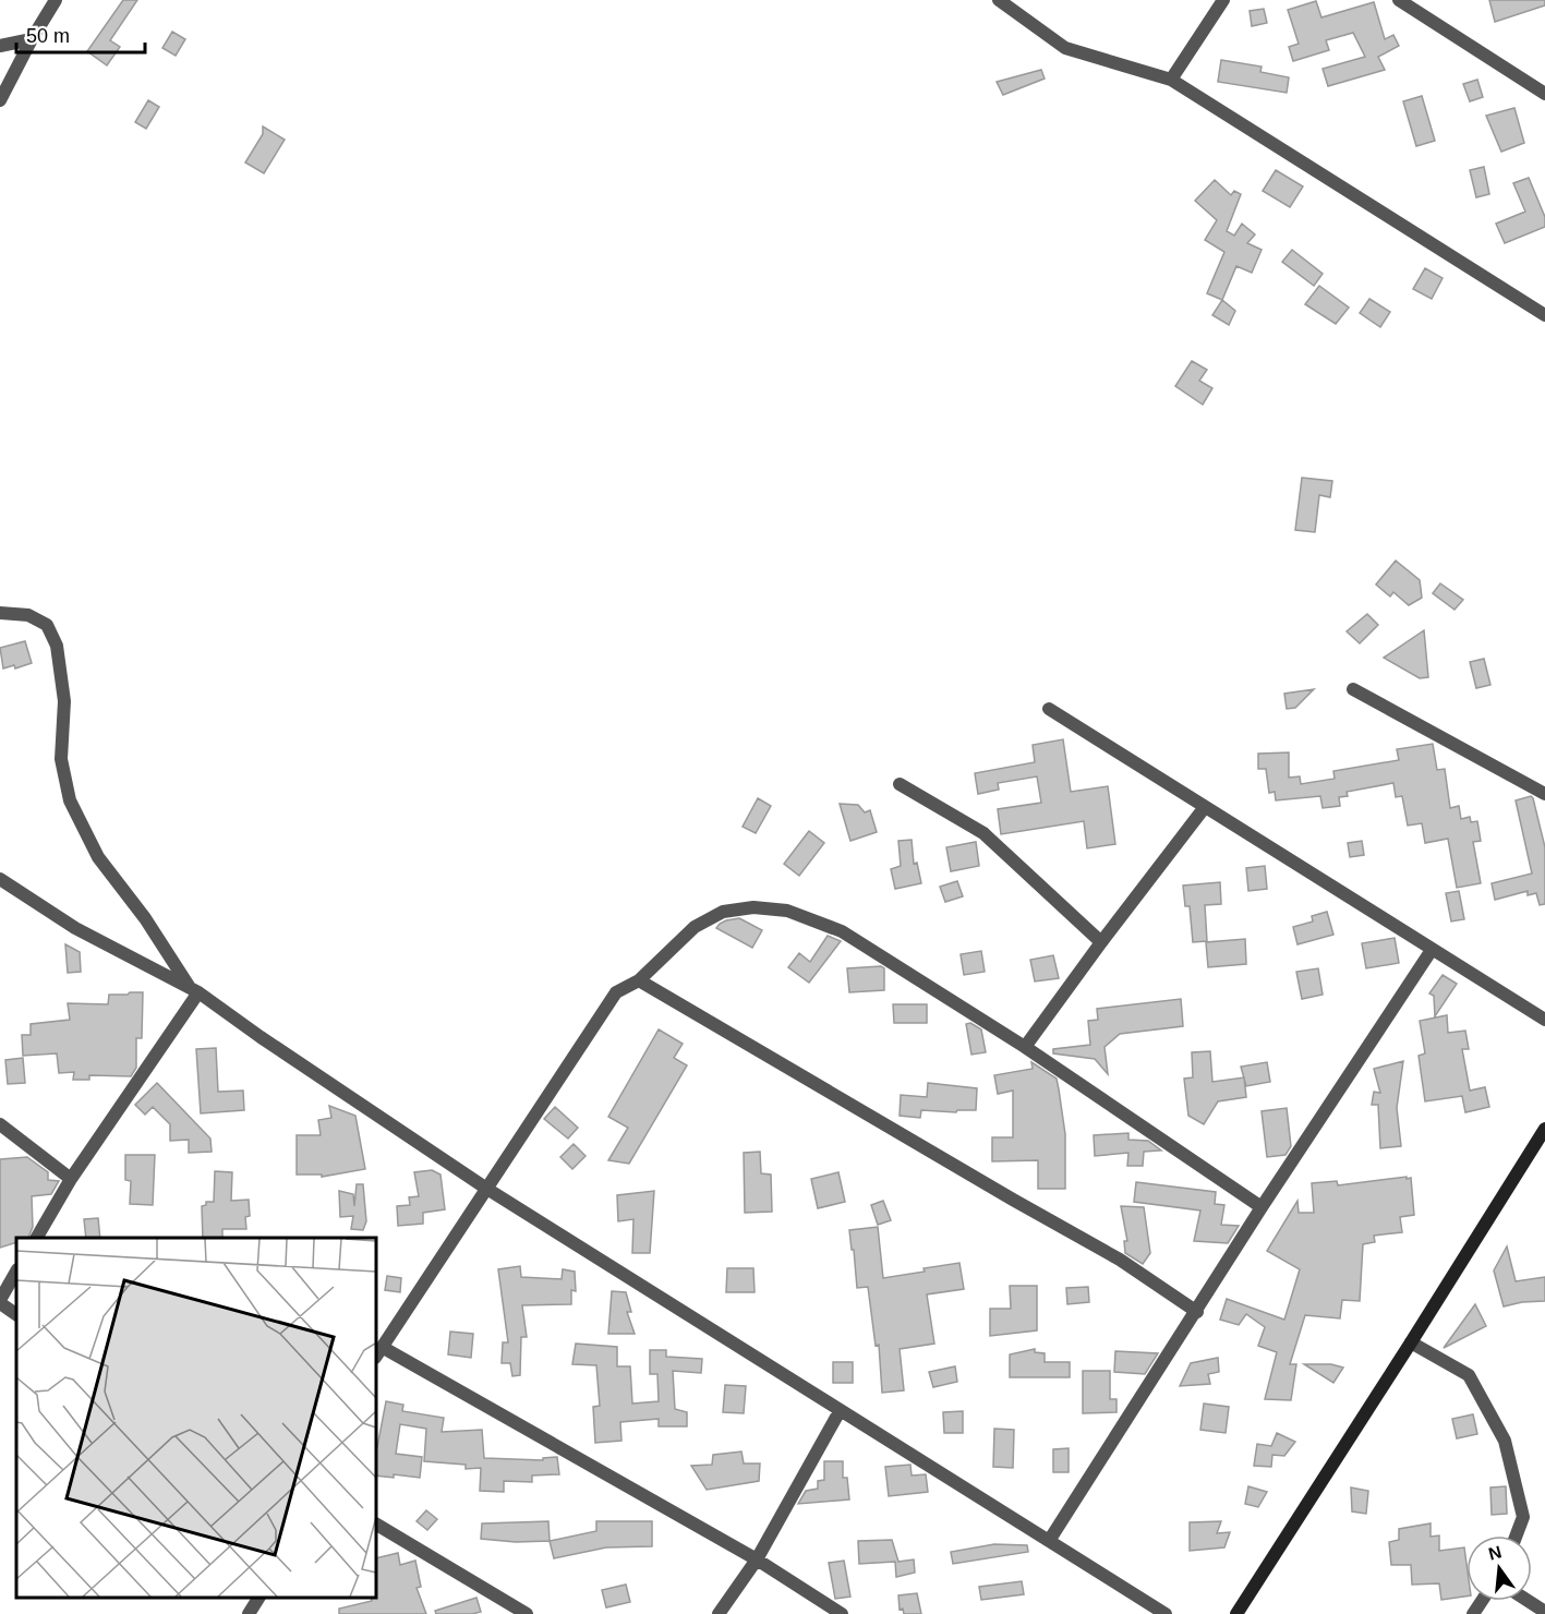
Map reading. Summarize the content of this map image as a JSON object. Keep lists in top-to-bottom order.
{
  "scale_bar": "50 m",
  "north": "top"
}
